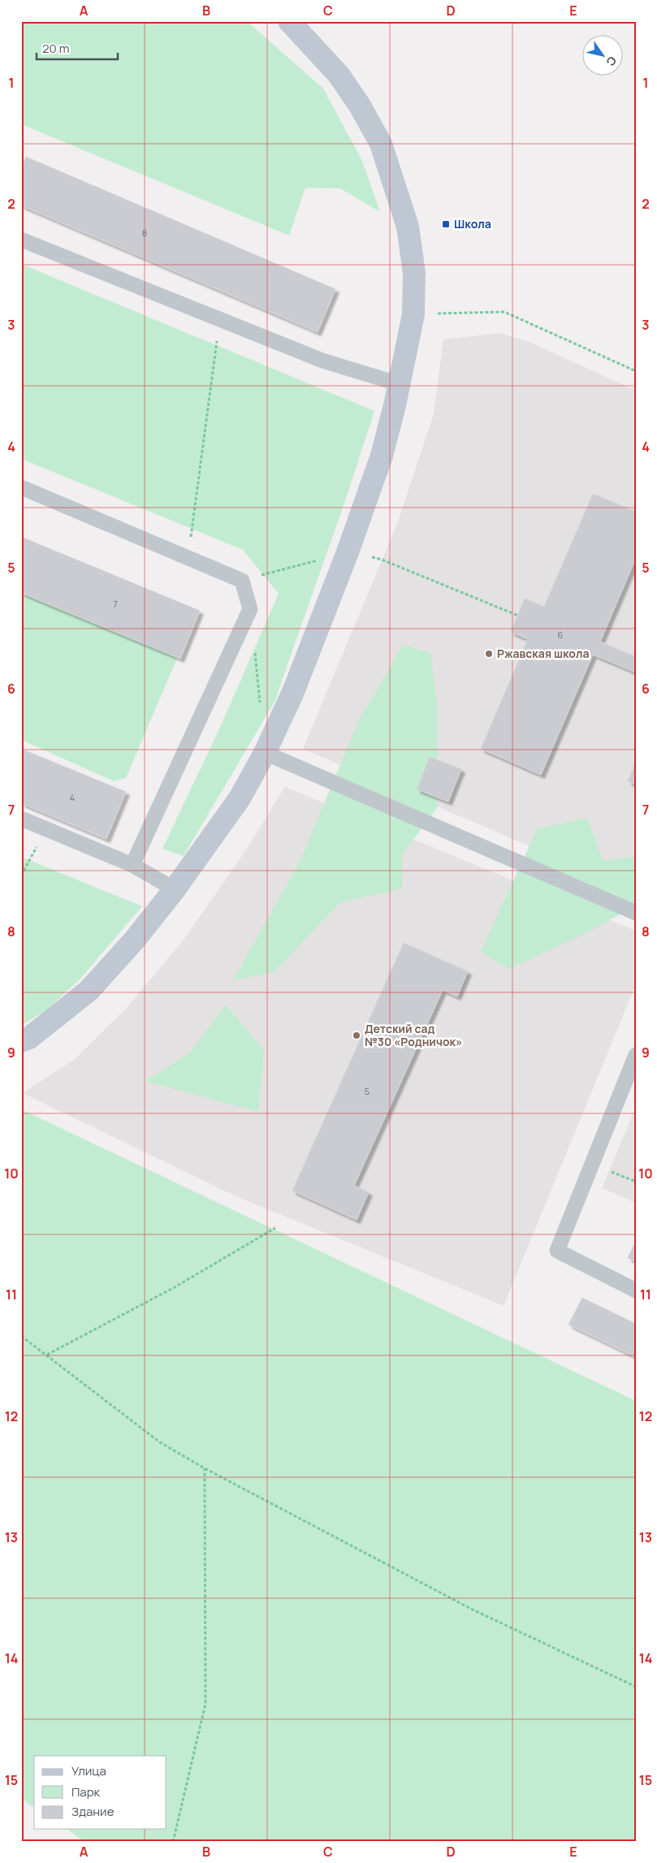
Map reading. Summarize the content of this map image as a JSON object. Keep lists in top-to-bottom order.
{
  "places": {
    "transit": ["Школа"],
    "other": ["Ржавская школа", "Детский сад №30 «Родничок»"]
  },
  "house_numbers": [
    "8",
    "7",
    "6",
    "4",
    "5"
  ],
  "legend": ["Улица", "Парк", "Здание"],
  "scale_bar": "20 m",
  "north": "bottom right",
  "grid": {
    "columns": [
      "A",
      "B",
      "C",
      "D",
      "E"
    ],
    "rows": [
      "1",
      "2",
      "3",
      "4",
      "5",
      "6",
      "7",
      "8",
      "9",
      "10",
      "11",
      "12",
      "13",
      "14",
      "15"
    ]
  }
}
